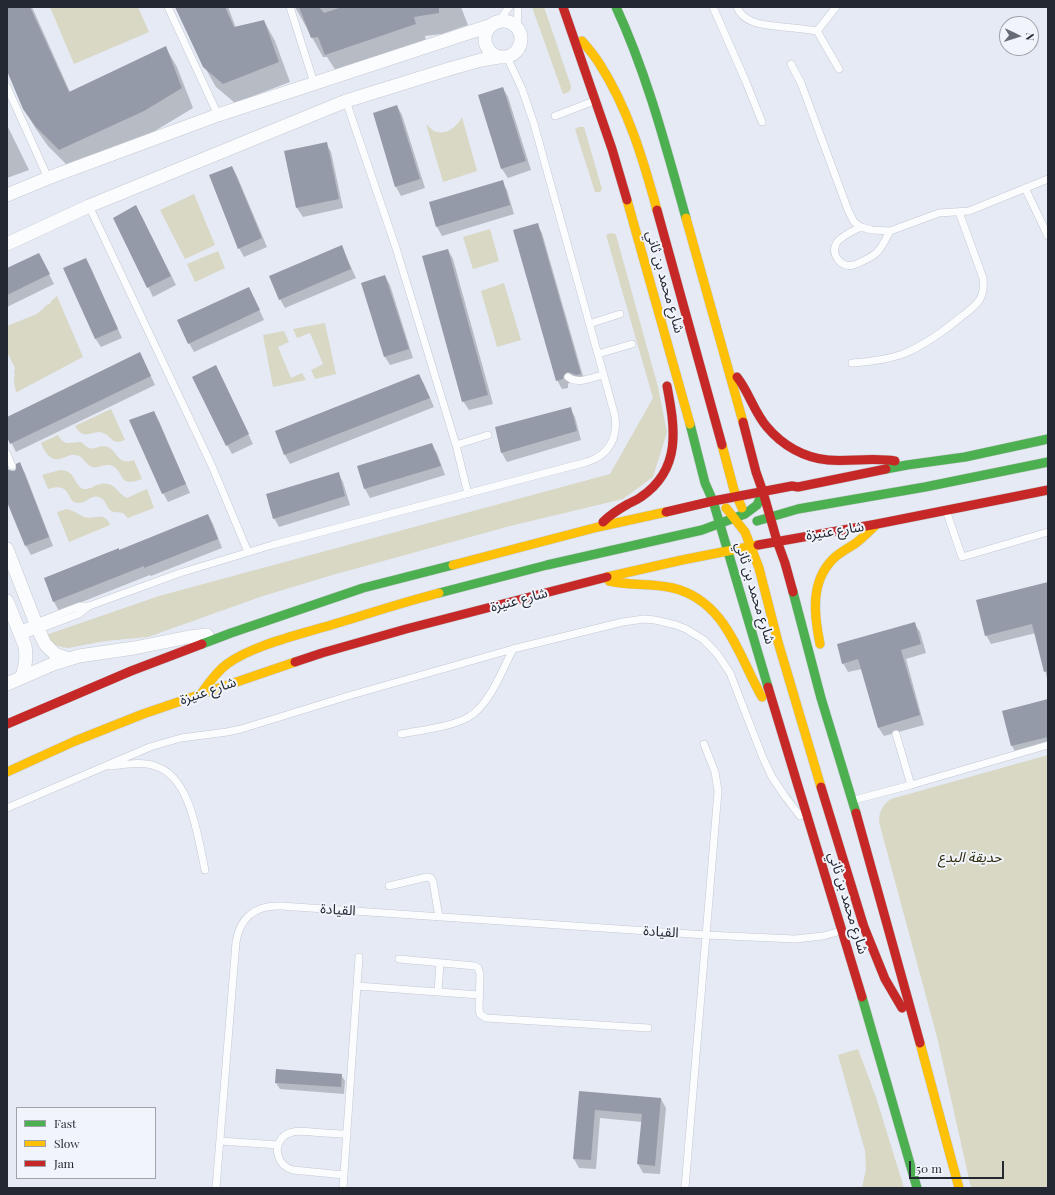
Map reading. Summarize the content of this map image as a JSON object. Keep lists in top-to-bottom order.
{
  "streets": {
    "main road": ["شارع محمد بن ثاني", "شارع عنيزة"],
    "lane": ["القيادة"]
  },
  "crossings": [
    ["شارع محمد بن ثاني", "شارع عنيزة"],
    ["شارع محمد بن ثاني", "القيادة"]
  ],
  "parks": ["حديقة البدع"],
  "legend": ["Fast", "Slow", "Jam"],
  "scale_bar": "50 m",
  "north": "right"
}
